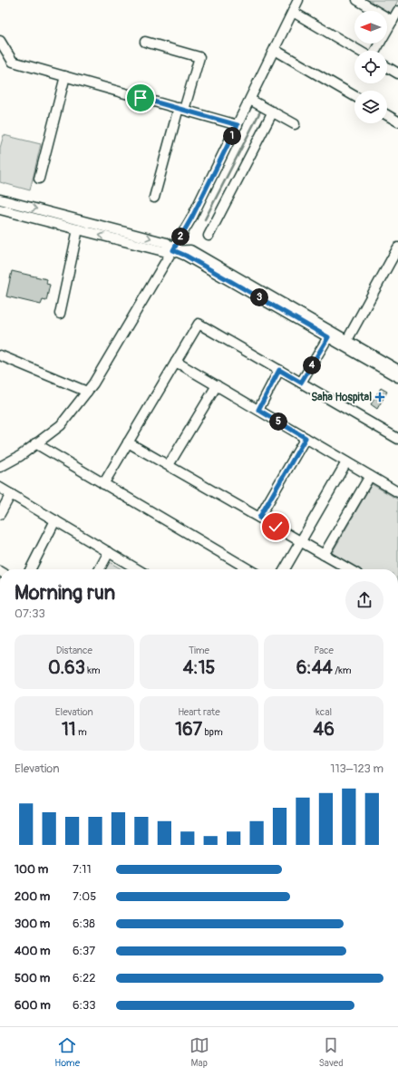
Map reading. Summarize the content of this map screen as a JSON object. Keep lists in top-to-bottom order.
{
  "places": {
    "health": ["Saha Hospital"]
  },
  "north": "left",
  "page": {
    "pins": [
      "1",
      "2",
      "3",
      "4",
      "5"
    ],
    "heading": ["Morning run", "07:33"],
    "stats": [
      ["Distance", "0.63 km"],
      ["Time", "4:15"],
      ["Pace", "6:44 /km"],
      ["Elevation", "11 m"],
      ["Heart rate", "167 bpm"],
      ["kcal", "46"]
    ],
    "chart": ["Elevation", "113–123 m"],
    "list": [
      {
        "name": "100 m",
        "note": "7:11"
      },
      {
        "name": "200 m",
        "note": "7:05"
      },
      {
        "name": "300 m",
        "note": "6:38"
      },
      {
        "name": "400 m",
        "note": "6:37"
      },
      {
        "name": "500 m",
        "note": "6:22"
      },
      {
        "name": "600 m",
        "note": "6:33"
      }
    ],
    "tabs": ["Home", "Map", "Saved"]
  }
}
